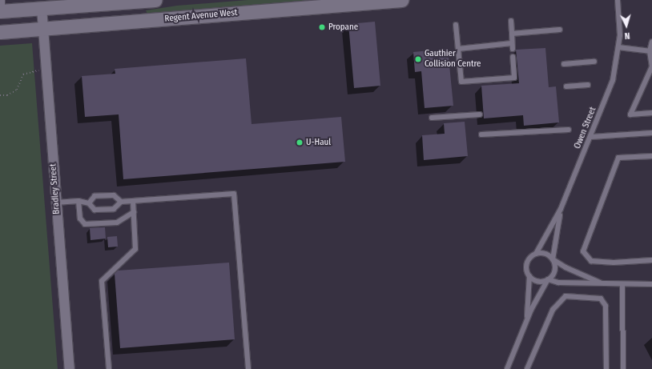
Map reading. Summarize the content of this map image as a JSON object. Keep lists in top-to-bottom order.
{
  "streets": {
    "main road": ["Regent Avenue West"],
    "street": ["Bradley Street"],
    "lane": ["Owen Street"]
  },
  "crossings": [
    ["Regent Avenue West", "Bradley Street"]
  ],
  "places": ["Propane", "Gauthier Collision Centre", "U-Haul"],
  "north": "bottom"
}
